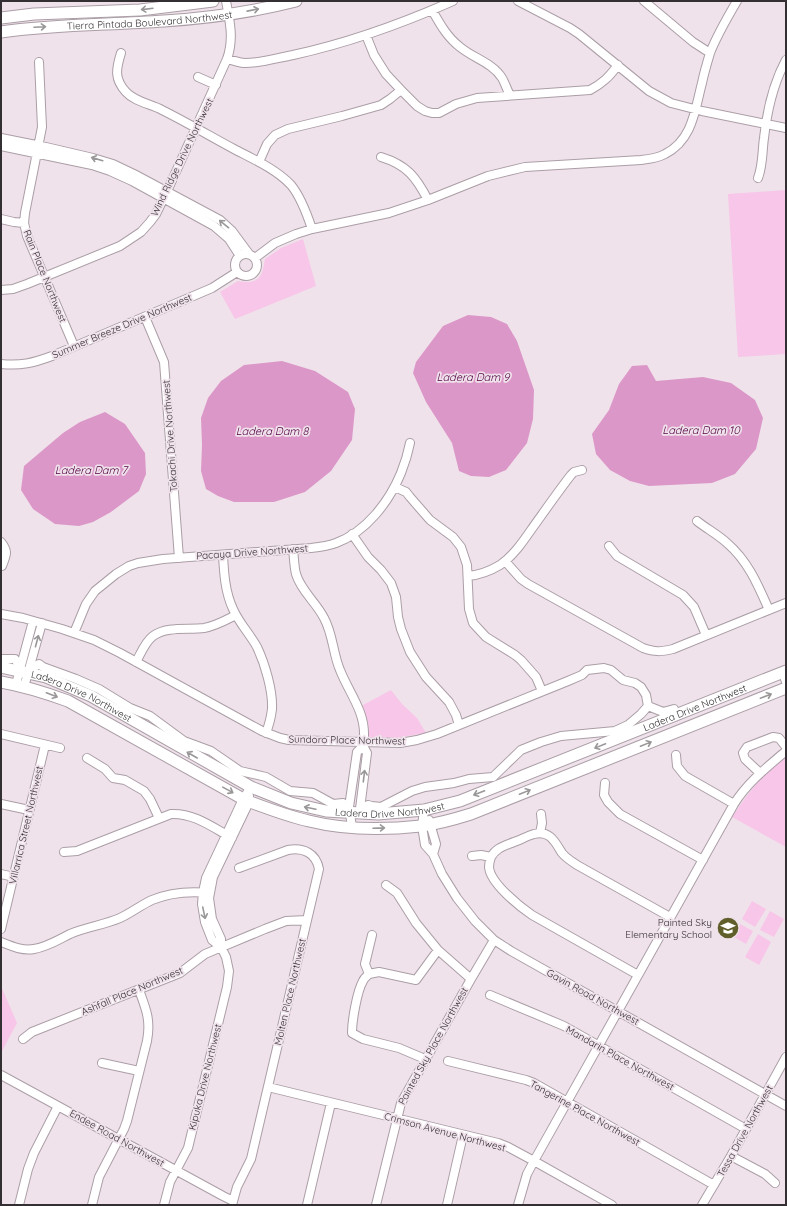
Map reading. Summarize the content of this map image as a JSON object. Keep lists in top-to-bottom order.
{
  "streets": {
    "main road": ["Tierra Pintada Boulevard Northwest", "Ladera Drive Northwest"],
    "street": [
      "Wind Ridge Drive Northwest",
      "Rain Place Northwest",
      "Summer Breeze Drive Northwest",
      "Tokachi Drive Northwest",
      "Pacaya Drive Northwest",
      "Sundoro Place Northwest",
      "Villarrica Street Northwest",
      "Ashfall Place Northwest",
      "Molten Place Northwest",
      "Gavin Road Northwest",
      "Painted Sky Place Northwest",
      "Mandarin Place Northwest",
      "Kipuka Drive Northwest",
      "Tangerine Place Northwest",
      "Tessa Drive Northwest",
      "Crimson Avenue Northwest",
      "Endee Road Northwest"
    ]
  },
  "crossings": [
    ["Tierra Pintada Boulevard Northwest", "Wind Ridge Drive Northwest"],
    ["Wind Ridge Drive Northwest", "Rain Place Northwest"],
    ["Rain Place Northwest", "Summer Breeze Drive Northwest"],
    ["Summer Breeze Drive Northwest", "Tokachi Drive Northwest"],
    ["Tokachi Drive Northwest", "Pacaya Drive Northwest"],
    ["Pacaya Drive Northwest", "Sundoro Place Northwest"],
    ["Ladera Drive Northwest", "Gavin Road Northwest"],
    ["Ladera Drive Northwest", "Kipuka Drive Northwest"],
    ["Ashfall Place Northwest", "Molten Place Northwest"],
    ["Ashfall Place Northwest", "Kipuka Drive Northwest"],
    ["Molten Place Northwest", "Crimson Avenue Northwest"],
    ["Molten Place Northwest", "Endee Road Northwest"],
    ["Gavin Road Northwest", "Painted Sky Place Northwest"],
    ["Gavin Road Northwest", "Tessa Drive Northwest"],
    ["Painted Sky Place Northwest", "Crimson Avenue Northwest"],
    ["Mandarin Place Northwest", "Tessa Drive Northwest"],
    ["Kipuka Drive Northwest", "Endee Road Northwest"],
    ["Tangerine Place Northwest", "Tessa Drive Northwest"]
  ],
  "water": [
    "Ladera Dam 9",
    "Ladera Dam 10",
    "Ladera Dam 8",
    "Ladera Dam 7"
  ],
  "places": {
    "school or university": ["Painted Sky Elementary School"]
  }
}
